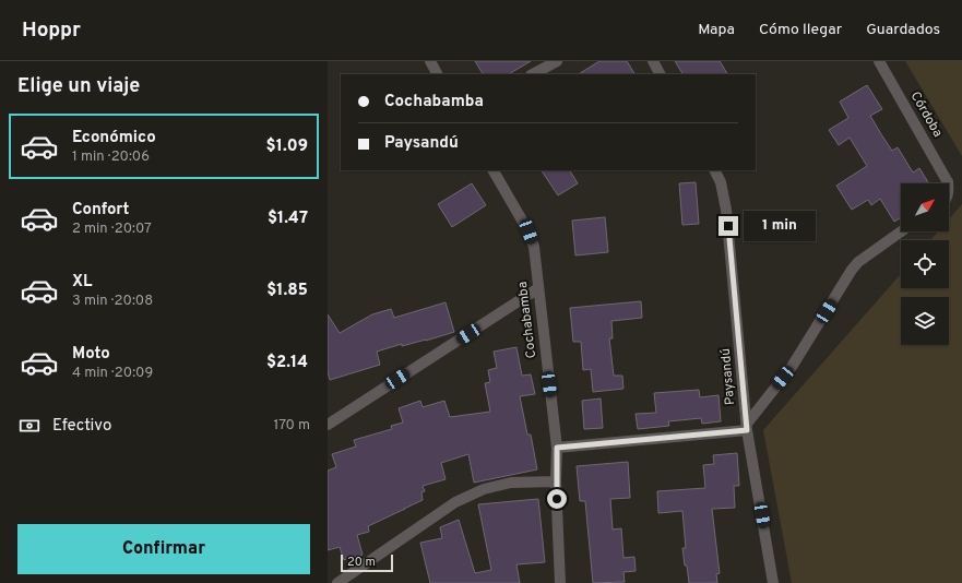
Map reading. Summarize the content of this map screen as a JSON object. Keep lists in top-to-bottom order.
{
  "streets": {
    "street": ["Córdoba", "Cochabamba", "Paysandú"]
  },
  "scale_bar": "20 m",
  "north": "top right",
  "page": {
    "header": "Hoppr",
    "nav": ["Mapa", "Cómo llegar", "Guardados"],
    "heading": "Elige un viaje",
    "banner": ["Cochabamba", "Paysandú"],
    "list": [
      {
        "name": "Económico",
        "note": "1 min · 20:06",
        "value": "$1.09"
      },
      {
        "name": "Confort",
        "note": "2 min · 20:07",
        "value": "$1.47"
      },
      {
        "name": "XL",
        "note": "3 min · 20:08",
        "value": "$1.85"
      },
      {
        "name": "Moto",
        "note": "4 min · 20:09",
        "value": "$2.14"
      }
    ],
    "bubble": "1 min",
    "pay": ["Efectivo", "170 m"],
    "buttons": "Confirmar",
    "scale": "20 m"
  }
}
